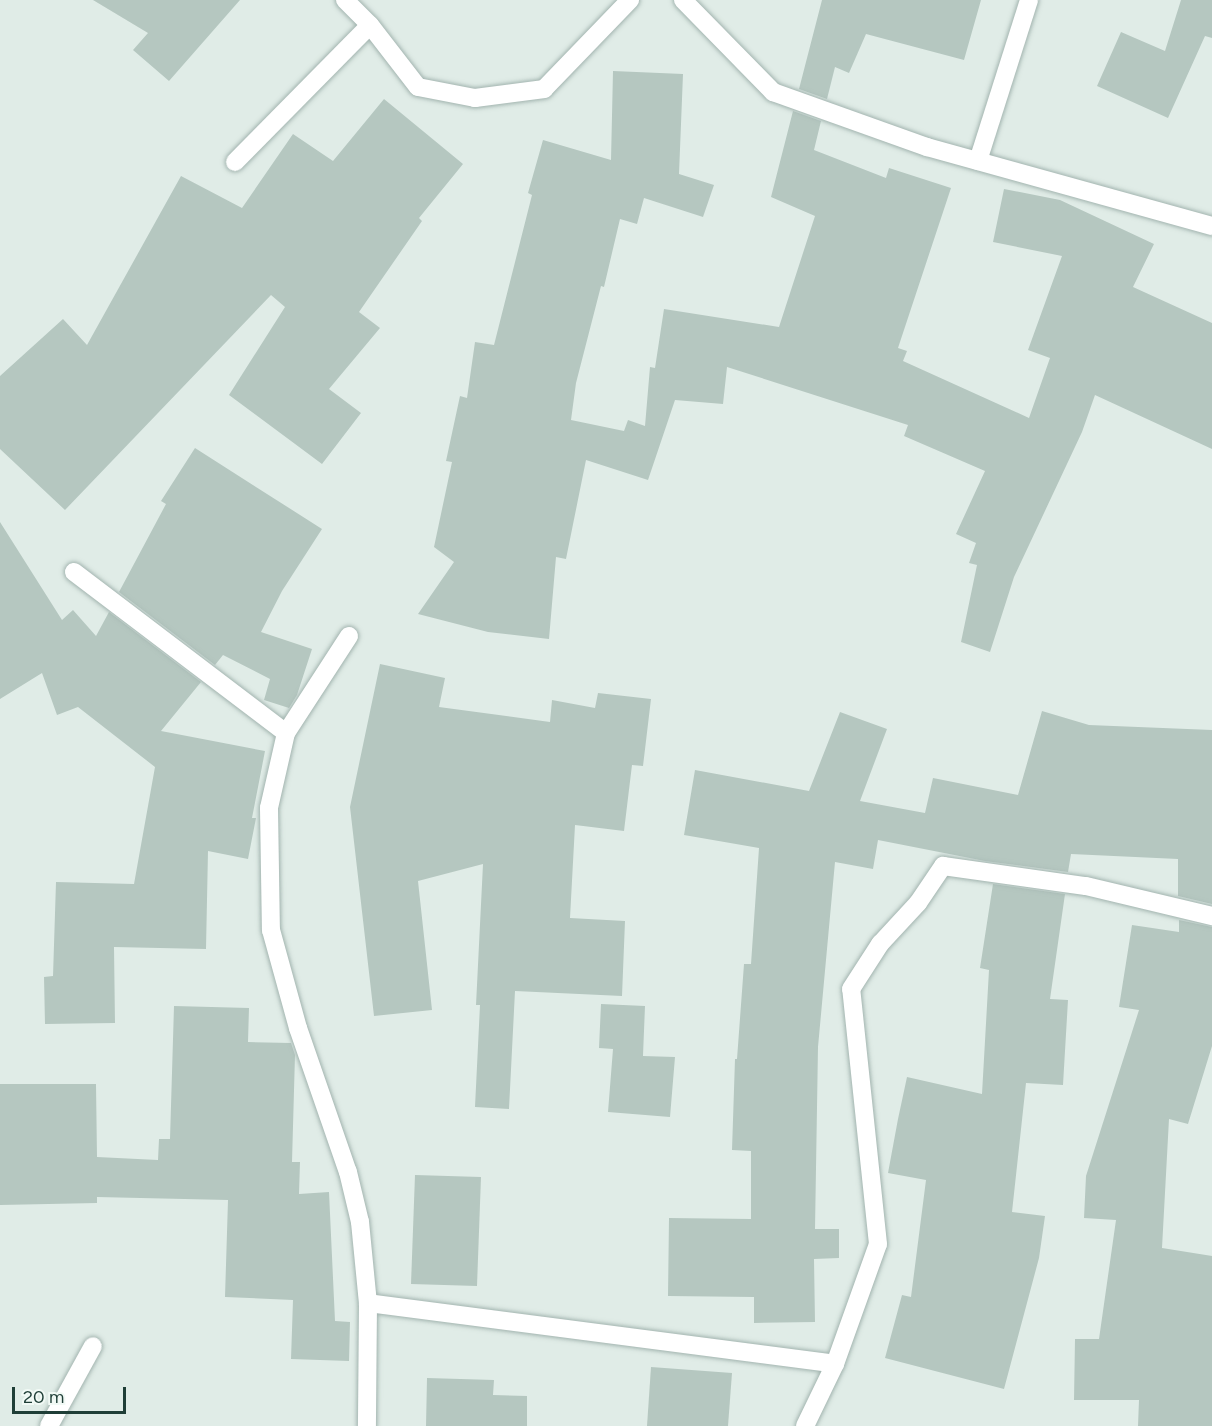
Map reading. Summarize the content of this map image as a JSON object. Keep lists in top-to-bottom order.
{
  "scale_bar": "20 m"
}
